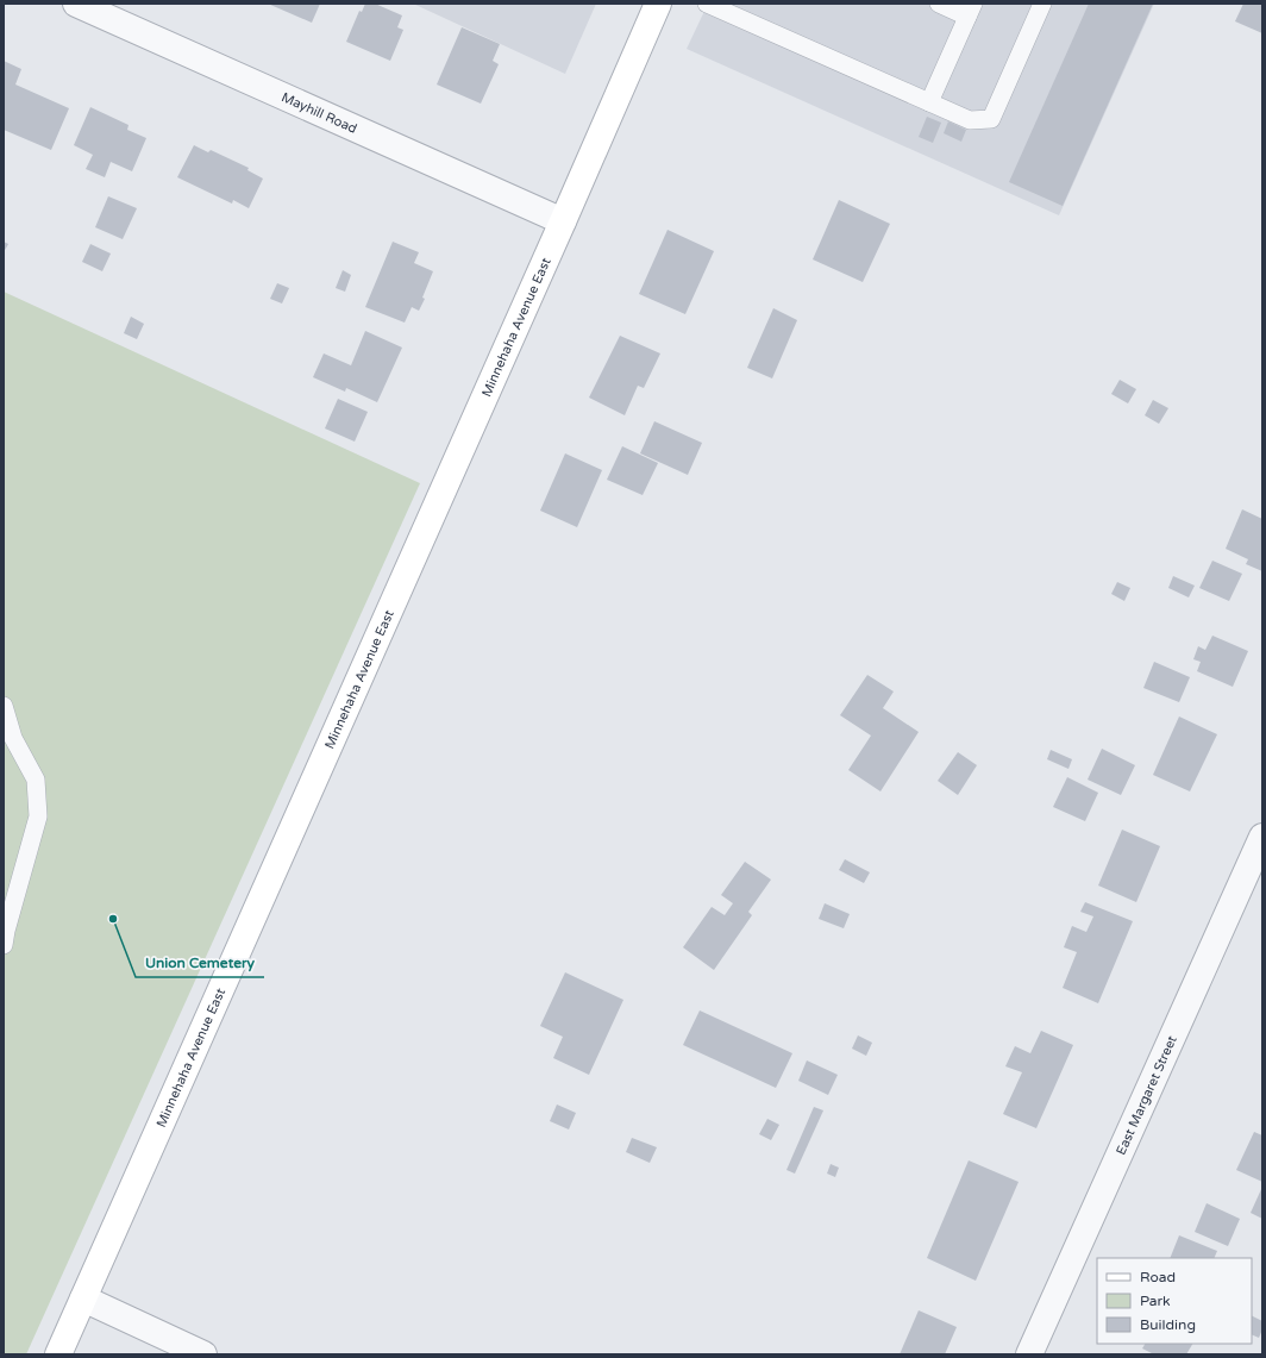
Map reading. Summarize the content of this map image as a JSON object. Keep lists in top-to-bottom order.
{
  "streets": {
    "main road": ["Minnehaha Avenue East"],
    "street": ["Mayhill Road", "East Margaret Street"]
  },
  "crossings": [
    ["Mayhill Road", "Minnehaha Avenue East"]
  ],
  "places": ["Union Cemetery"],
  "legend": ["Road", "Park", "Building"]
}
